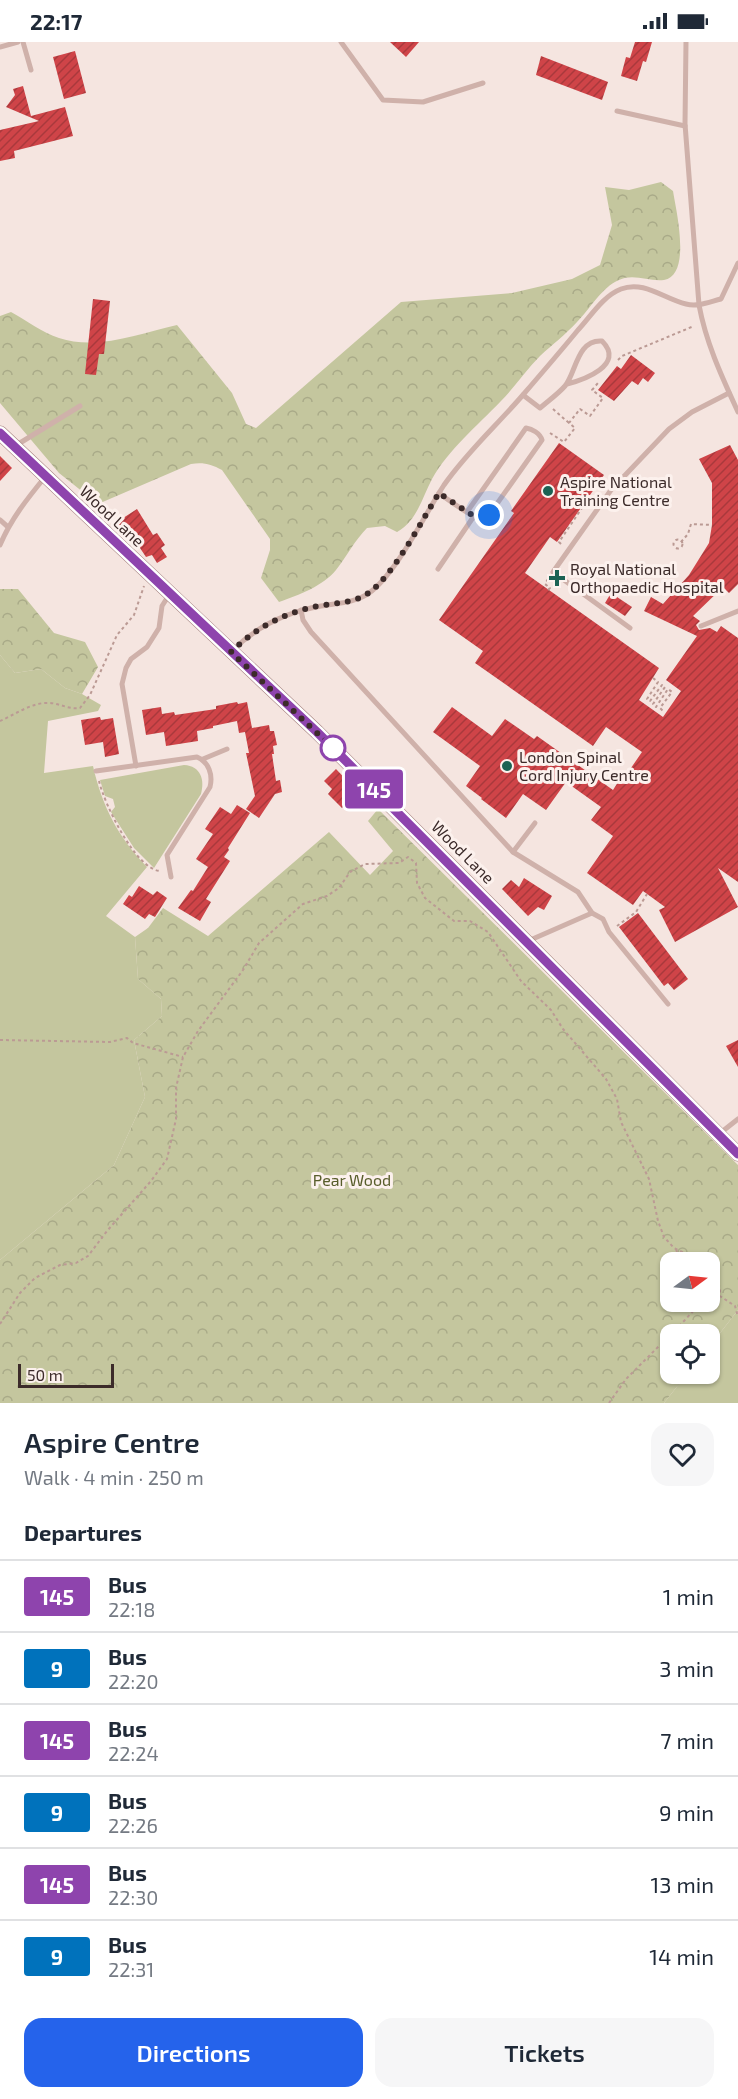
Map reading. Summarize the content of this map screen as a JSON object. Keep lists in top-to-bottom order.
{
  "streets": {
    "street": ["Wood Lane"]
  },
  "parks": ["Pear Wood"],
  "places": {
    "other": ["Aspire National Training Centre", "London Spinal Cord Injury Centre"],
    "health": ["Royal National Orthopaedic Hospital"]
  },
  "lines": ["bus line 145"],
  "scale_bar": "50 m",
  "north": "right",
  "page": {
    "status": "22:17",
    "on_map": "145",
    "scale": "50 m",
    "heading": [
      ["Aspire Centre", "Walk · 4 min · 250 m"],
      "Departures"
    ],
    "list": [
      {
        "mark": "145",
        "name": "Bus",
        "note": "22:18",
        "value": "1 min"
      },
      {
        "mark": "9",
        "name": "Bus",
        "note": "22:20",
        "value": "3 min"
      },
      {
        "mark": "145",
        "name": "Bus",
        "note": "22:24",
        "value": "7 min"
      },
      {
        "mark": "9",
        "name": "Bus",
        "note": "22:26",
        "value": "9 min"
      },
      {
        "mark": "145",
        "name": "Bus",
        "note": "22:30",
        "value": "13 min"
      },
      {
        "mark": "9",
        "name": "Bus",
        "note": "22:31",
        "value": "14 min"
      }
    ],
    "buttons": ["Directions", "Tickets"]
  }
}
